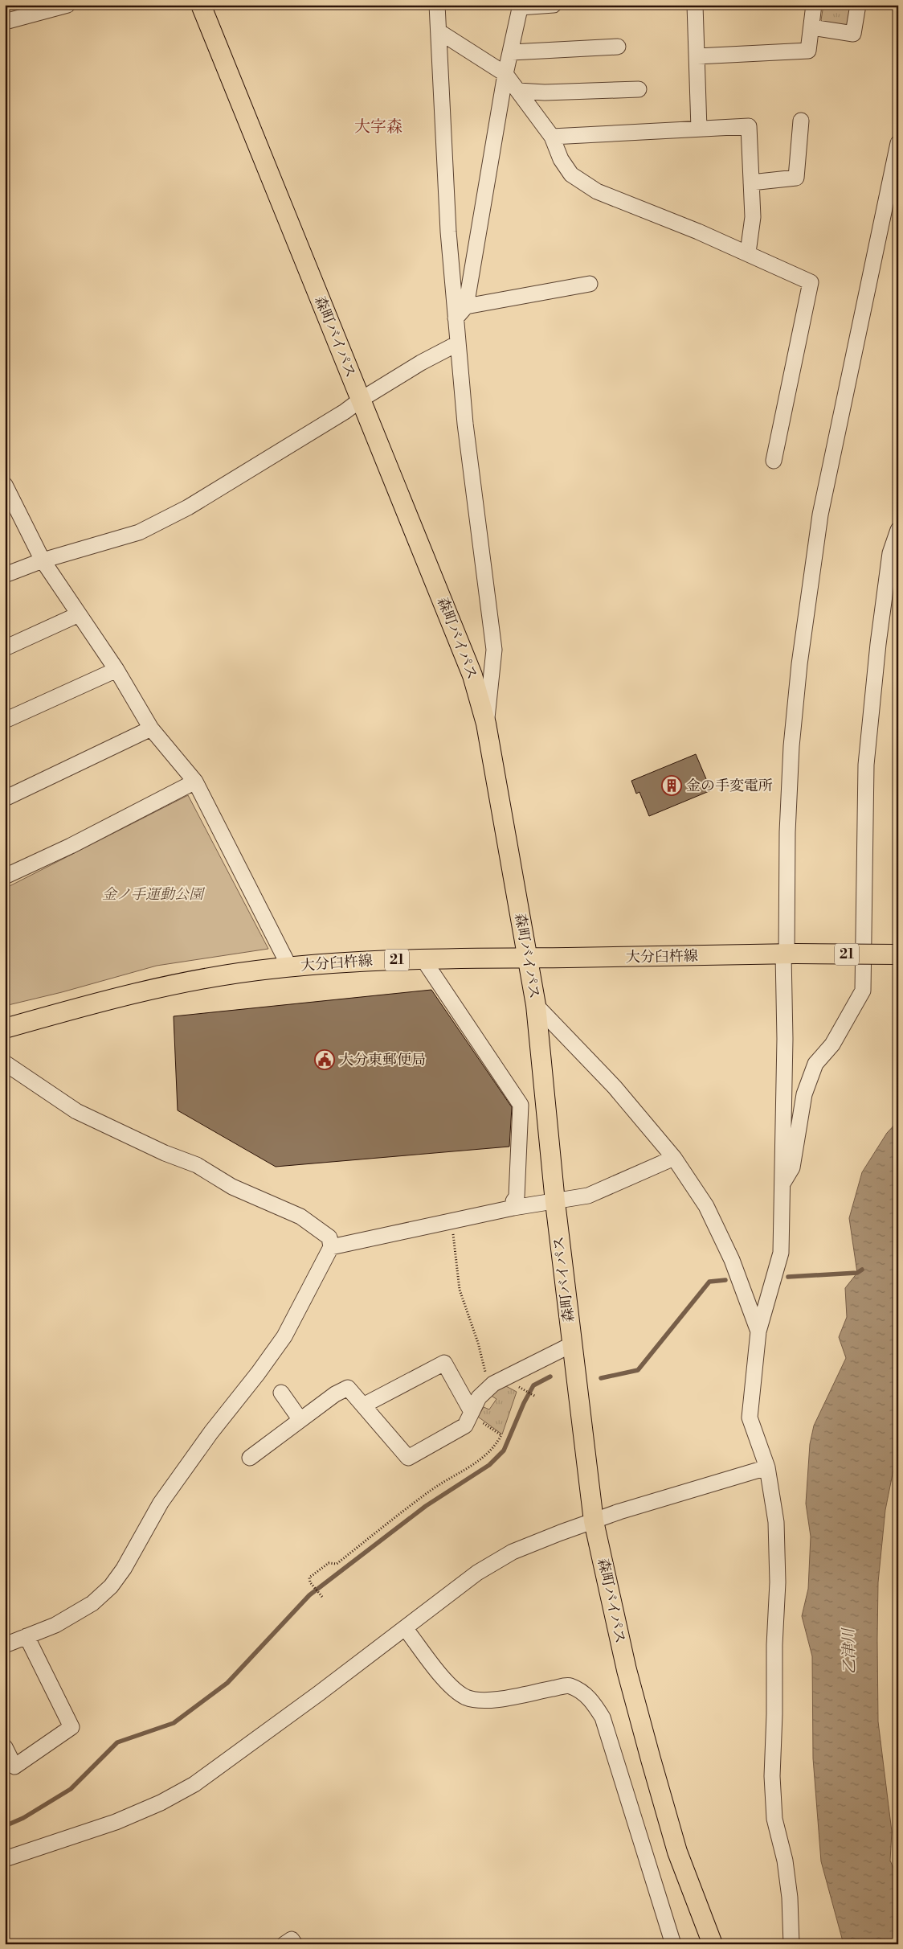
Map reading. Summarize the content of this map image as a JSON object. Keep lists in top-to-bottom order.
{
  "streets": {
    "main road": ["森町バイパス", "21", "大分臼杵線"]
  },
  "crossings": [
    ["森町バイパス", "大分臼杵線"],
    ["21", "大分臼杵線"]
  ],
  "districts": ["大字森"],
  "water": ["乙津川"],
  "parks": ["金ノ手運動公園"],
  "places": {
    "building": ["金の手変電所"],
    "public building": ["大分東郵便局"]
  }
}
